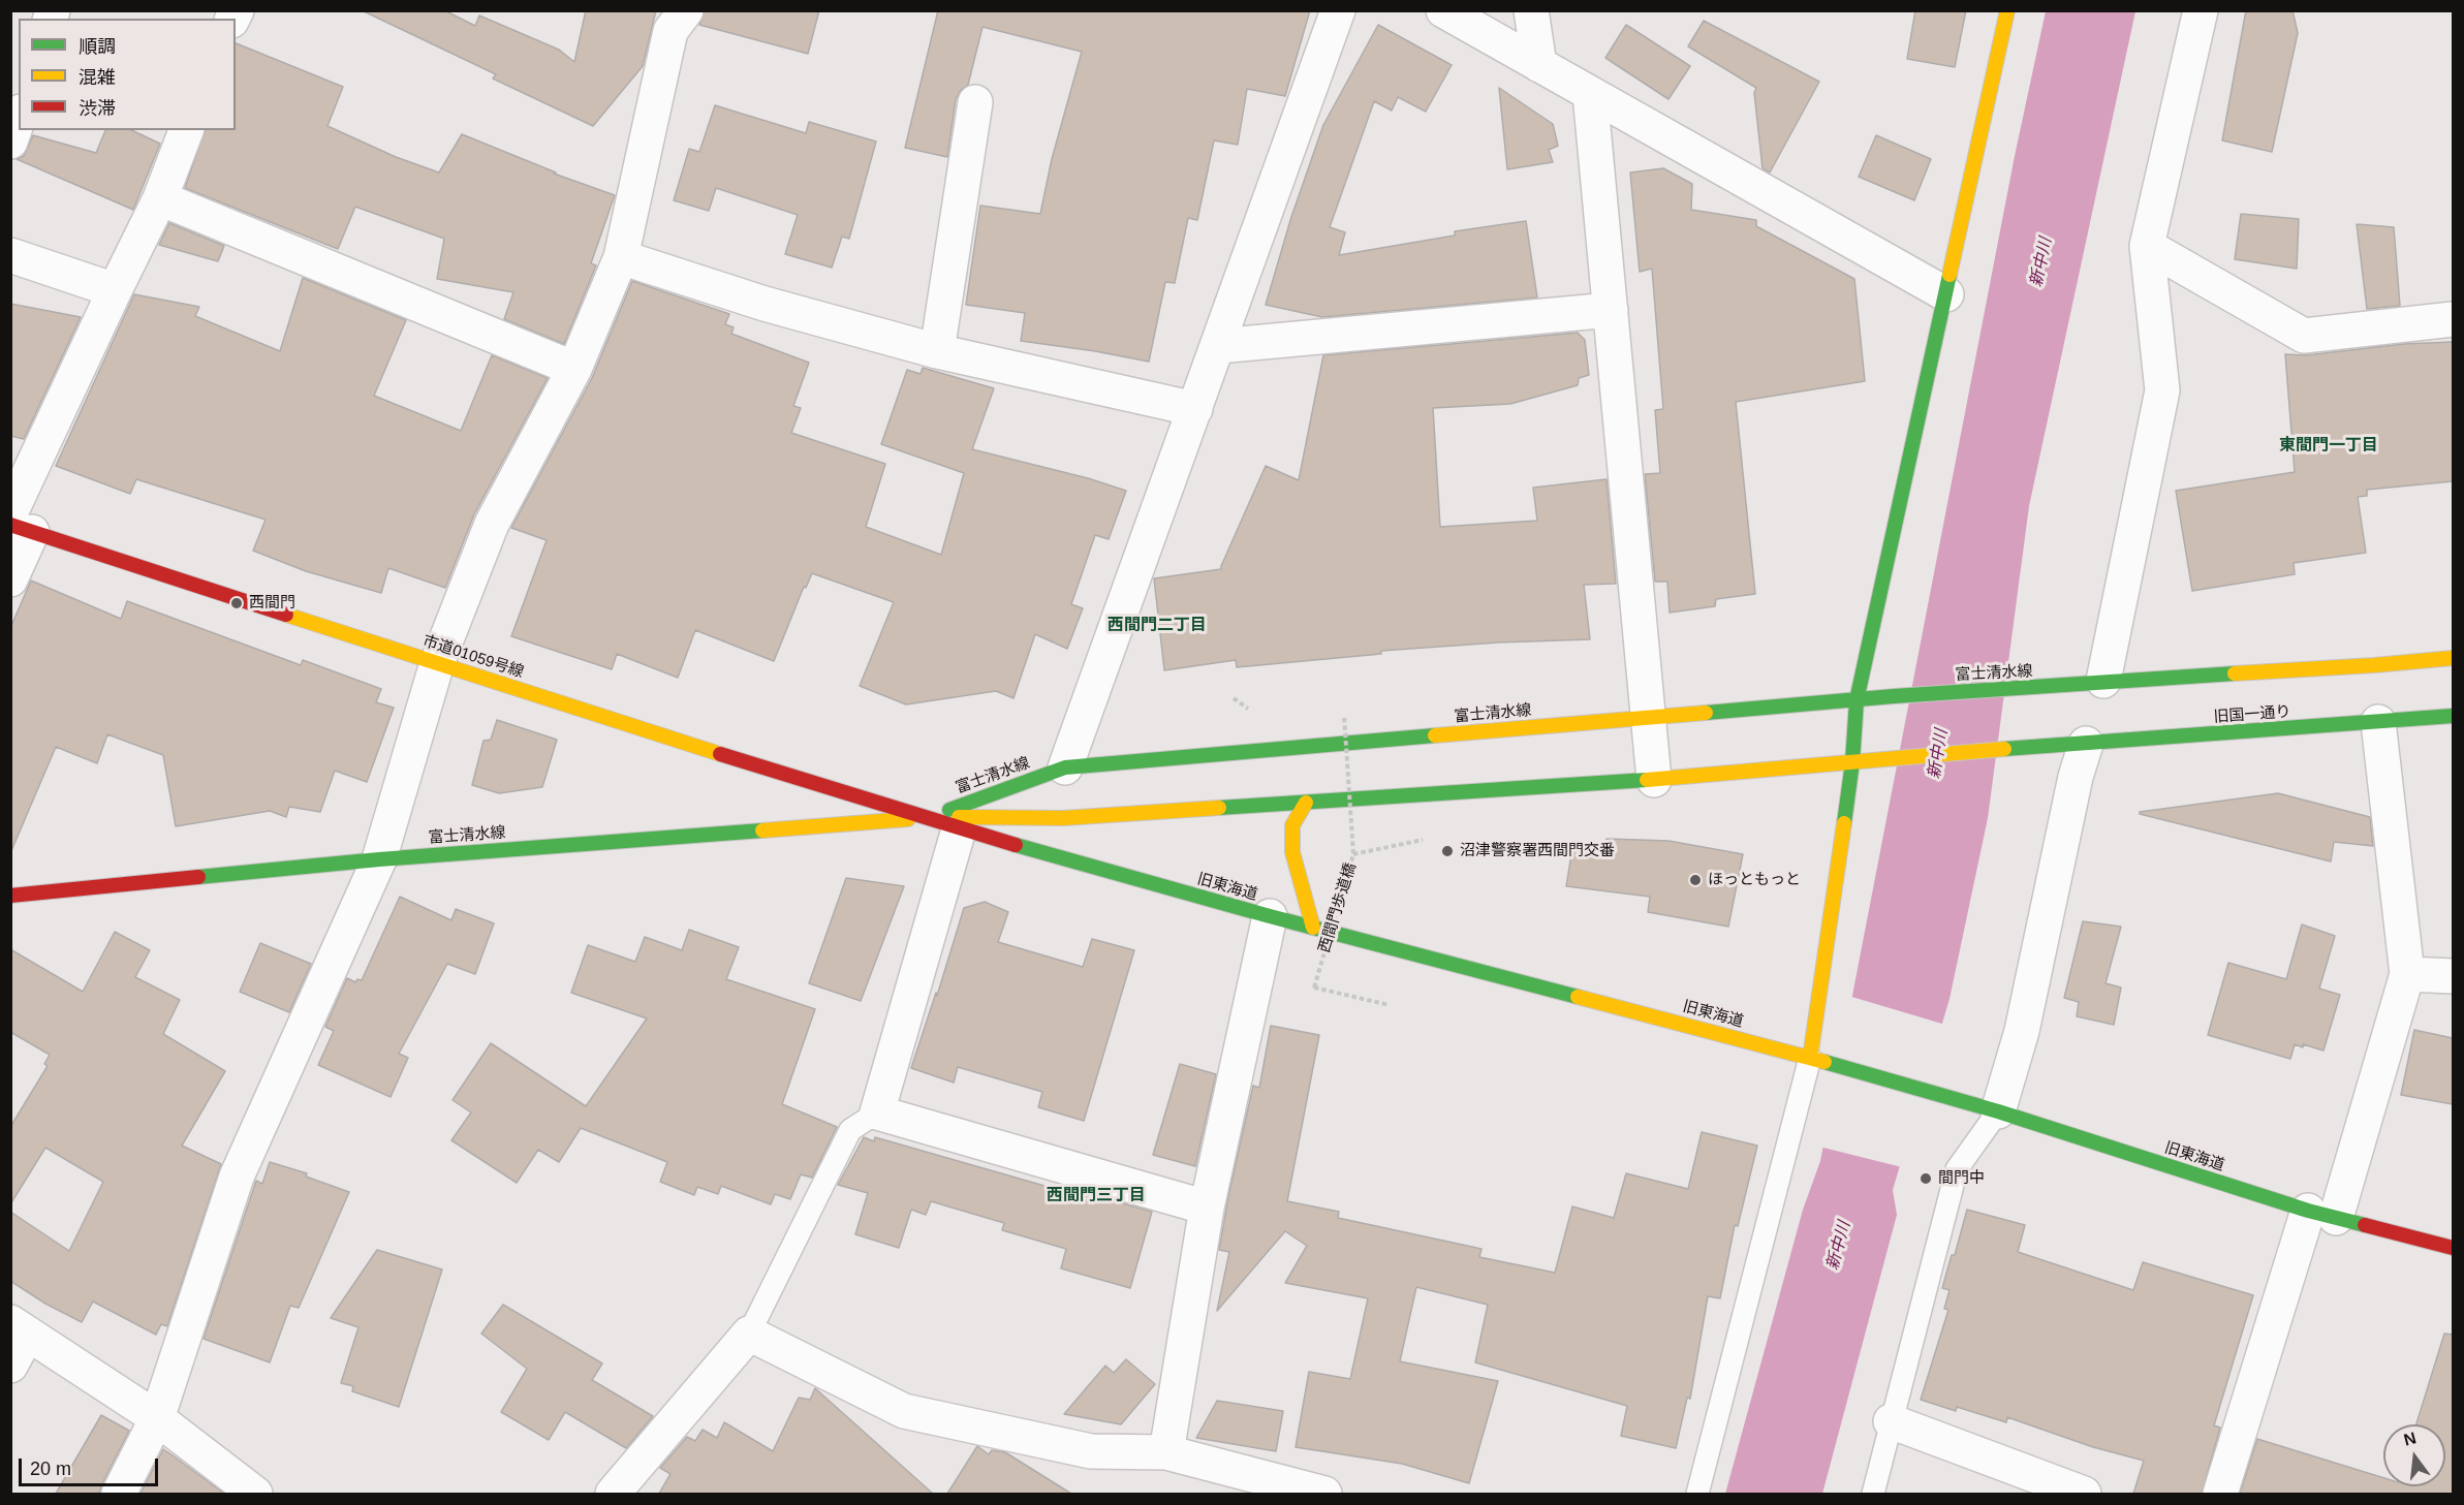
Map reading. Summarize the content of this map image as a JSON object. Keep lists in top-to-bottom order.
{
  "streets": {
    "main road": [
      "市道01059号線",
      "富士清水線",
      "旧国一通り",
      "旧東海道"
    ],
    "path": ["西間門歩道橋"]
  },
  "crossings": [
    ["市道01059号線", "富士清水線"],
    ["市道01059号線", "旧東海道"],
    ["富士清水線", "旧国一通り"],
    ["富士清水線", "旧東海道"]
  ],
  "districts": ["東間門一丁目", "西間門二丁目", "西間門三丁目"],
  "water": ["新中川"],
  "places": [
    "西間門",
    "沼津警察署西間門交番",
    "ほっともっと",
    "間門中"
  ],
  "legend": ["順調", "混雑", "渋滞"],
  "scale_bar": "20 m",
  "north": "top"
}
